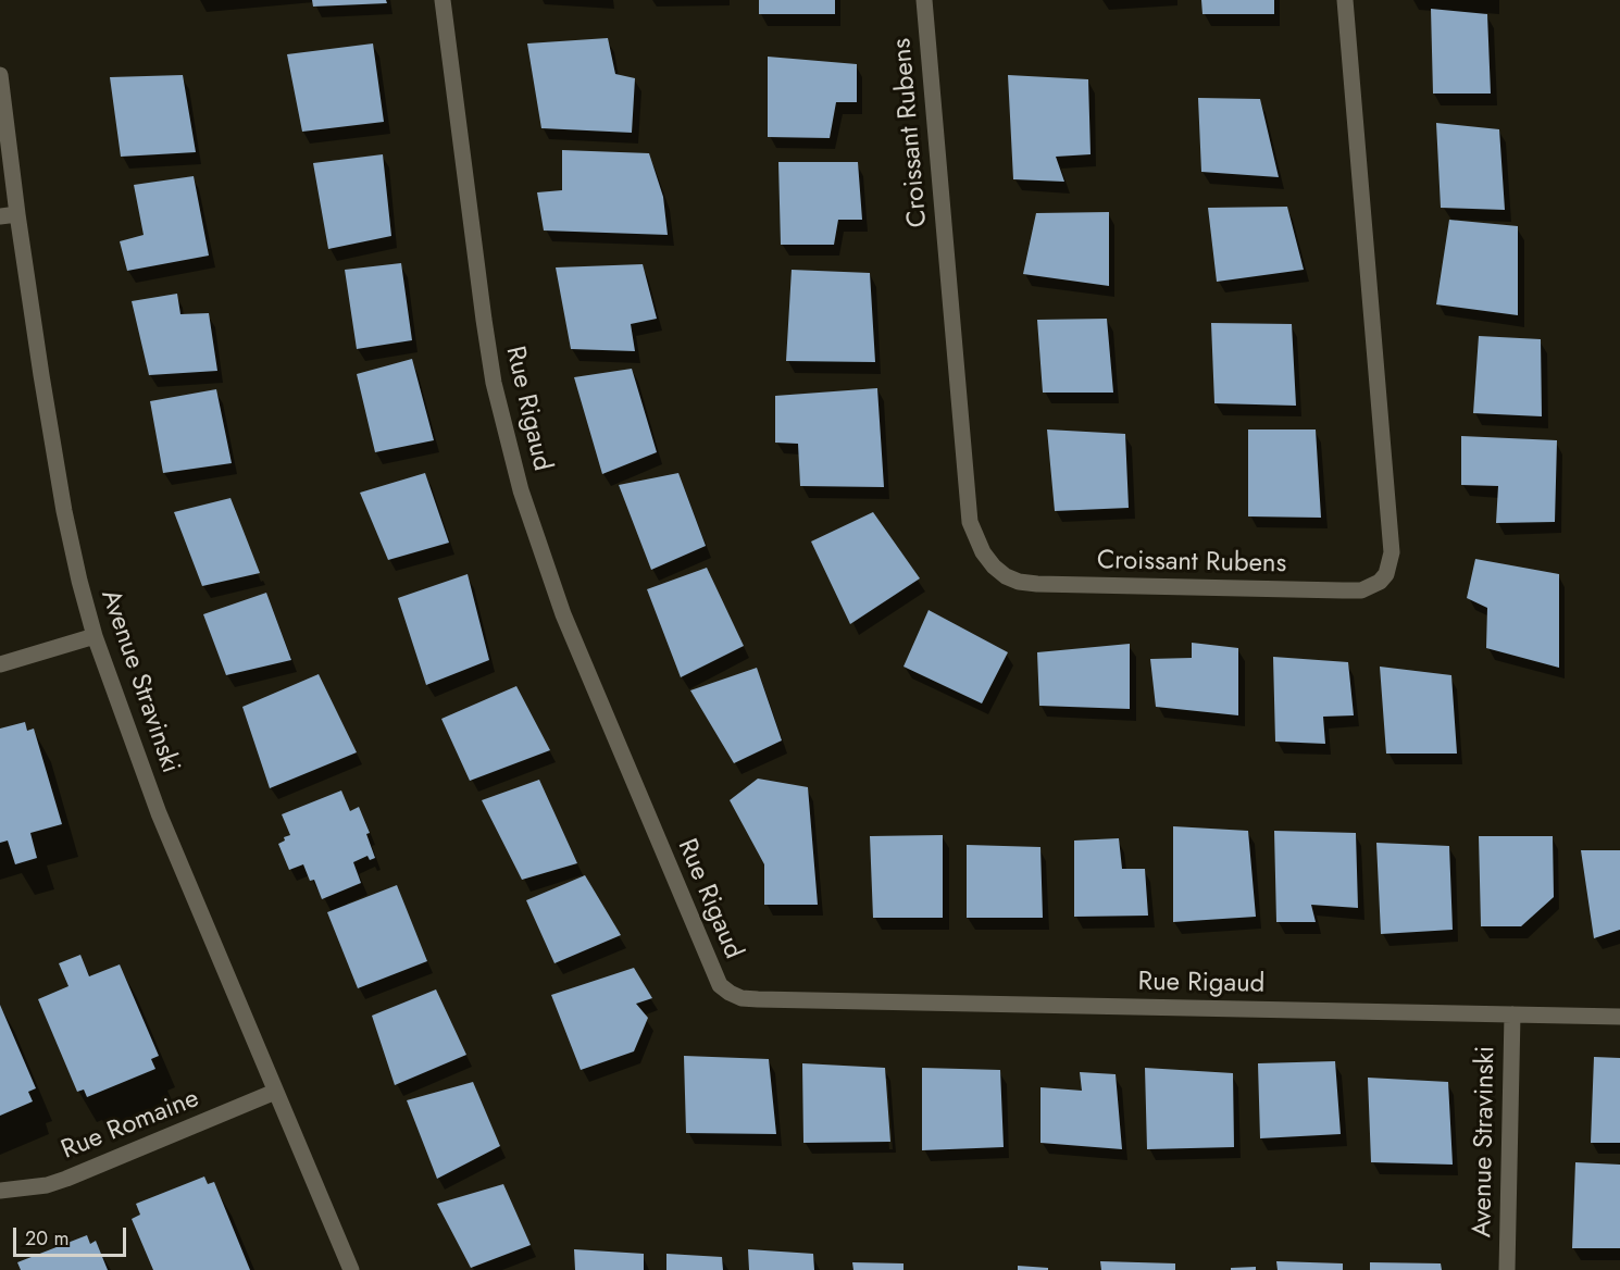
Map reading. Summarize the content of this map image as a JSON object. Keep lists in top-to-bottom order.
{
  "streets": {
    "street": [
      "Croissant Rubens",
      "Rue Rigaud",
      "Avenue Stravinski",
      "Rue Romaine"
    ]
  },
  "crossings": [
    ["Rue Rigaud", "Avenue Stravinski"],
    ["Avenue Stravinski", "Rue Romaine"]
  ],
  "scale_bar": "20 m"
}
